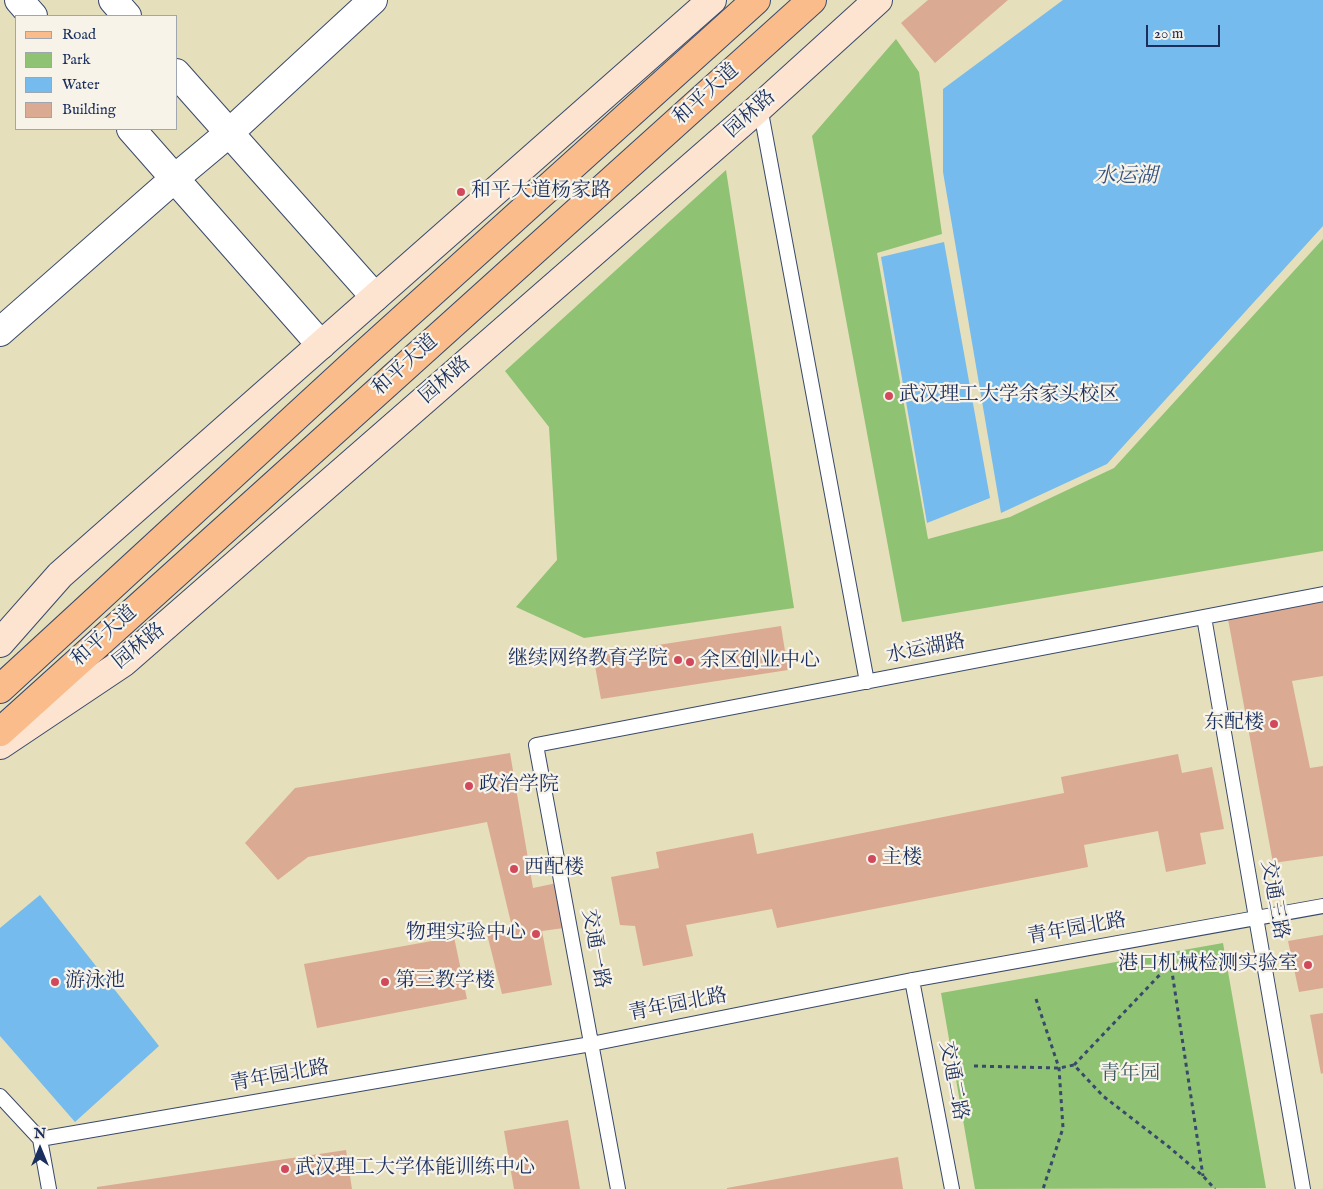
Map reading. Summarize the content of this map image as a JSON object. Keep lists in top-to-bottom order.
{
  "streets": {
    "main road": ["和平大道", "园林路"],
    "lane": [
      "水运湖路",
      "交通三路",
      "青年园北路",
      "交通一路",
      "交通二路"
    ]
  },
  "crossings": [
    ["水运湖路", "交通三路"],
    ["水运湖路", "交通一路"],
    ["交通三路", "青年园北路"],
    ["青年园北路", "交通一路"],
    ["青年园北路", "交通二路"]
  ],
  "water": ["水运湖"],
  "parks": ["青年园"],
  "places": [
    "和平大道杨家路",
    "武汉理工大学余家头校区",
    "继续网络教育学院",
    "余区创业中心",
    "东配楼",
    "政治学院",
    "主楼",
    "西配楼",
    "物理实验中心",
    "港口机械检测实验室",
    "游泳池",
    "第三教学楼",
    "武汉理工大学体能训练中心"
  ],
  "legend": [
    "Road",
    "Park",
    "Water",
    "Building"
  ],
  "scale_bar": "20 m",
  "north": "top"
}
